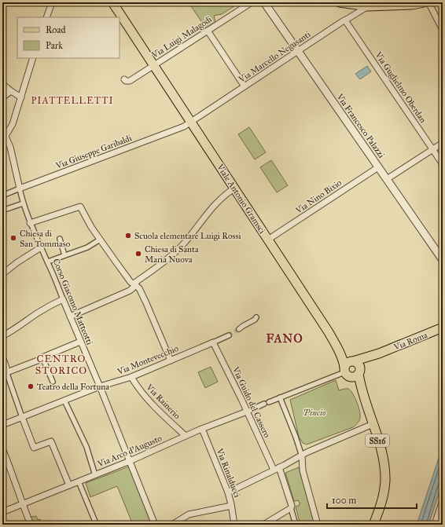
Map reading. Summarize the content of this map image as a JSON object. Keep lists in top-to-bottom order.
{
  "streets": {
    "main road": ["Viale Antonio Gramsci", "Via Roma", "SS16"],
    "street": [
      "Via Luigi Malagodi",
      "Via Marcello Negusanti",
      "Via Guglielmo Oberdan",
      "Via Francesco Palazzi",
      "Via Giuseppe Garibaldi",
      "Via Nino Bixio",
      "Corso Giacomo Matteotti",
      "Via Montevecchio",
      "Via Rainerio",
      "Via Guido del Cassero",
      "Via Arco d'Augusto",
      "Via Rinalducci"
    ]
  },
  "crossings": [
    ["Via Luigi Malagodi", "Viale Antonio Gramsci"],
    ["Via Marcello Negusanti", "Via Guglielmo Oberdan"],
    ["Via Marcello Negusanti", "Via Francesco Palazzi"],
    ["Via Marcello Negusanti", "Via Giuseppe Garibaldi"],
    ["Via Marcello Negusanti", "Viale Antonio Gramsci"],
    ["Via Francesco Palazzi", "Via Nino Bixio"],
    ["Via Giuseppe Garibaldi", "Viale Antonio Gramsci"],
    ["Via Giuseppe Garibaldi", "Corso Giacomo Matteotti"],
    ["Via Nino Bixio", "Viale Antonio Gramsci"],
    ["Viale Antonio Gramsci", "Via Roma"],
    ["Viale Antonio Gramsci", "SS16"],
    ["Corso Giacomo Matteotti", "Via Montevecchio"],
    ["Corso Giacomo Matteotti", "Via Arco d'Augusto"],
    ["Via Roma", "SS16"],
    ["Via Montevecchio", "Via Rainerio"],
    ["Via Montevecchio", "Via Guido del Cassero"],
    ["Via Rainerio", "Via Arco d'Augusto"],
    ["Via Guido del Cassero", "Via Arco d'Augusto"],
    ["Via Arco d'Augusto", "Via Rinalducci"]
  ],
  "districts": ["PIATTELLETTI", "FANO", "CENTRO STORICO"],
  "parks": ["Pincio"],
  "places": [
    "Scuola elementare Luigi Rossi",
    "Chiesa di San Tommaso",
    "Chiesa di Santa Maria Nuova",
    "Teatro della Fortuna"
  ],
  "legend": ["Road", "Park"],
  "scale_bar": "100 m"
}
